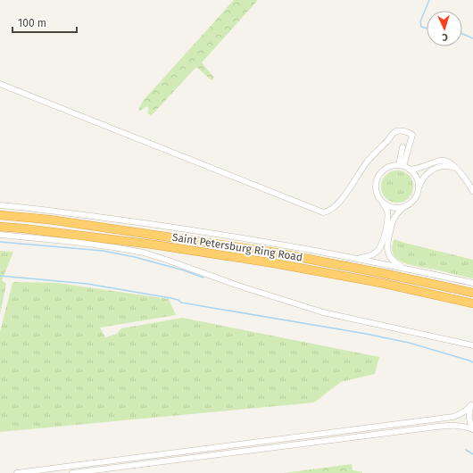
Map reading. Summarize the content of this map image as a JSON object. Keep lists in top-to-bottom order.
{
  "streets": {
    "highway": ["Saint Petersburg Ring Road"]
  },
  "scale_bar": "100 m",
  "north": "bottom"
}
